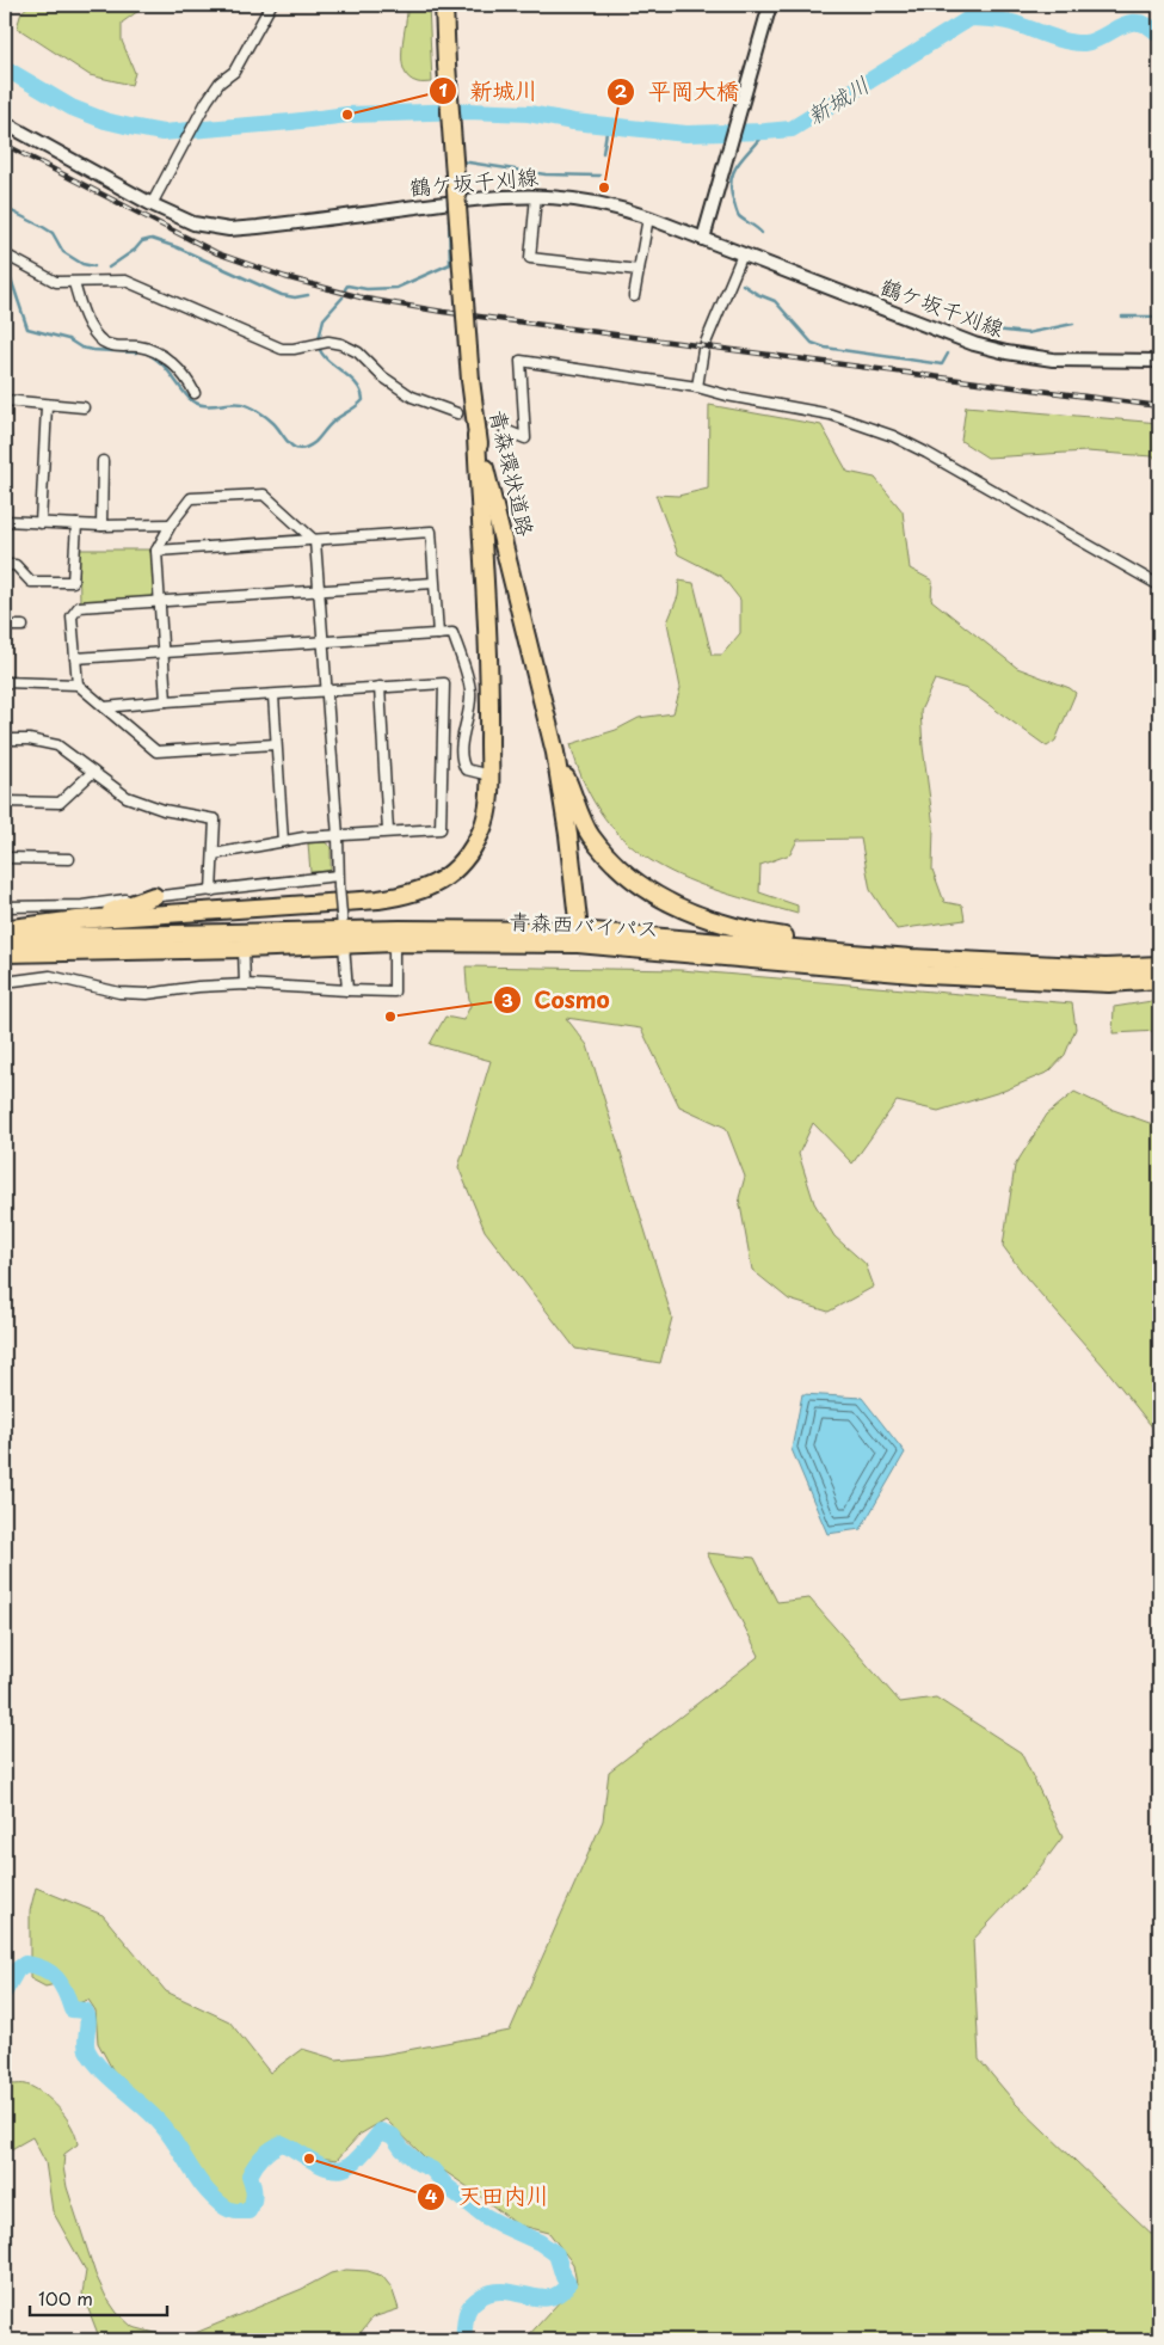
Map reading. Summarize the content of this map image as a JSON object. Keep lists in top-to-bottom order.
{
  "streets": {
    "highway": ["青森環状道路", "青森西バイパス"],
    "main road": ["鶴ケ坂千刈線"]
  },
  "crossings": [
    ["青森環状道路", "青森西バイパス"]
  ],
  "water": ["新城川"],
  "places": [
    "新城川",
    "平岡大橋",
    "Cosmo",
    "天田内川"
  ],
  "scale_bar": "100 m"
}
